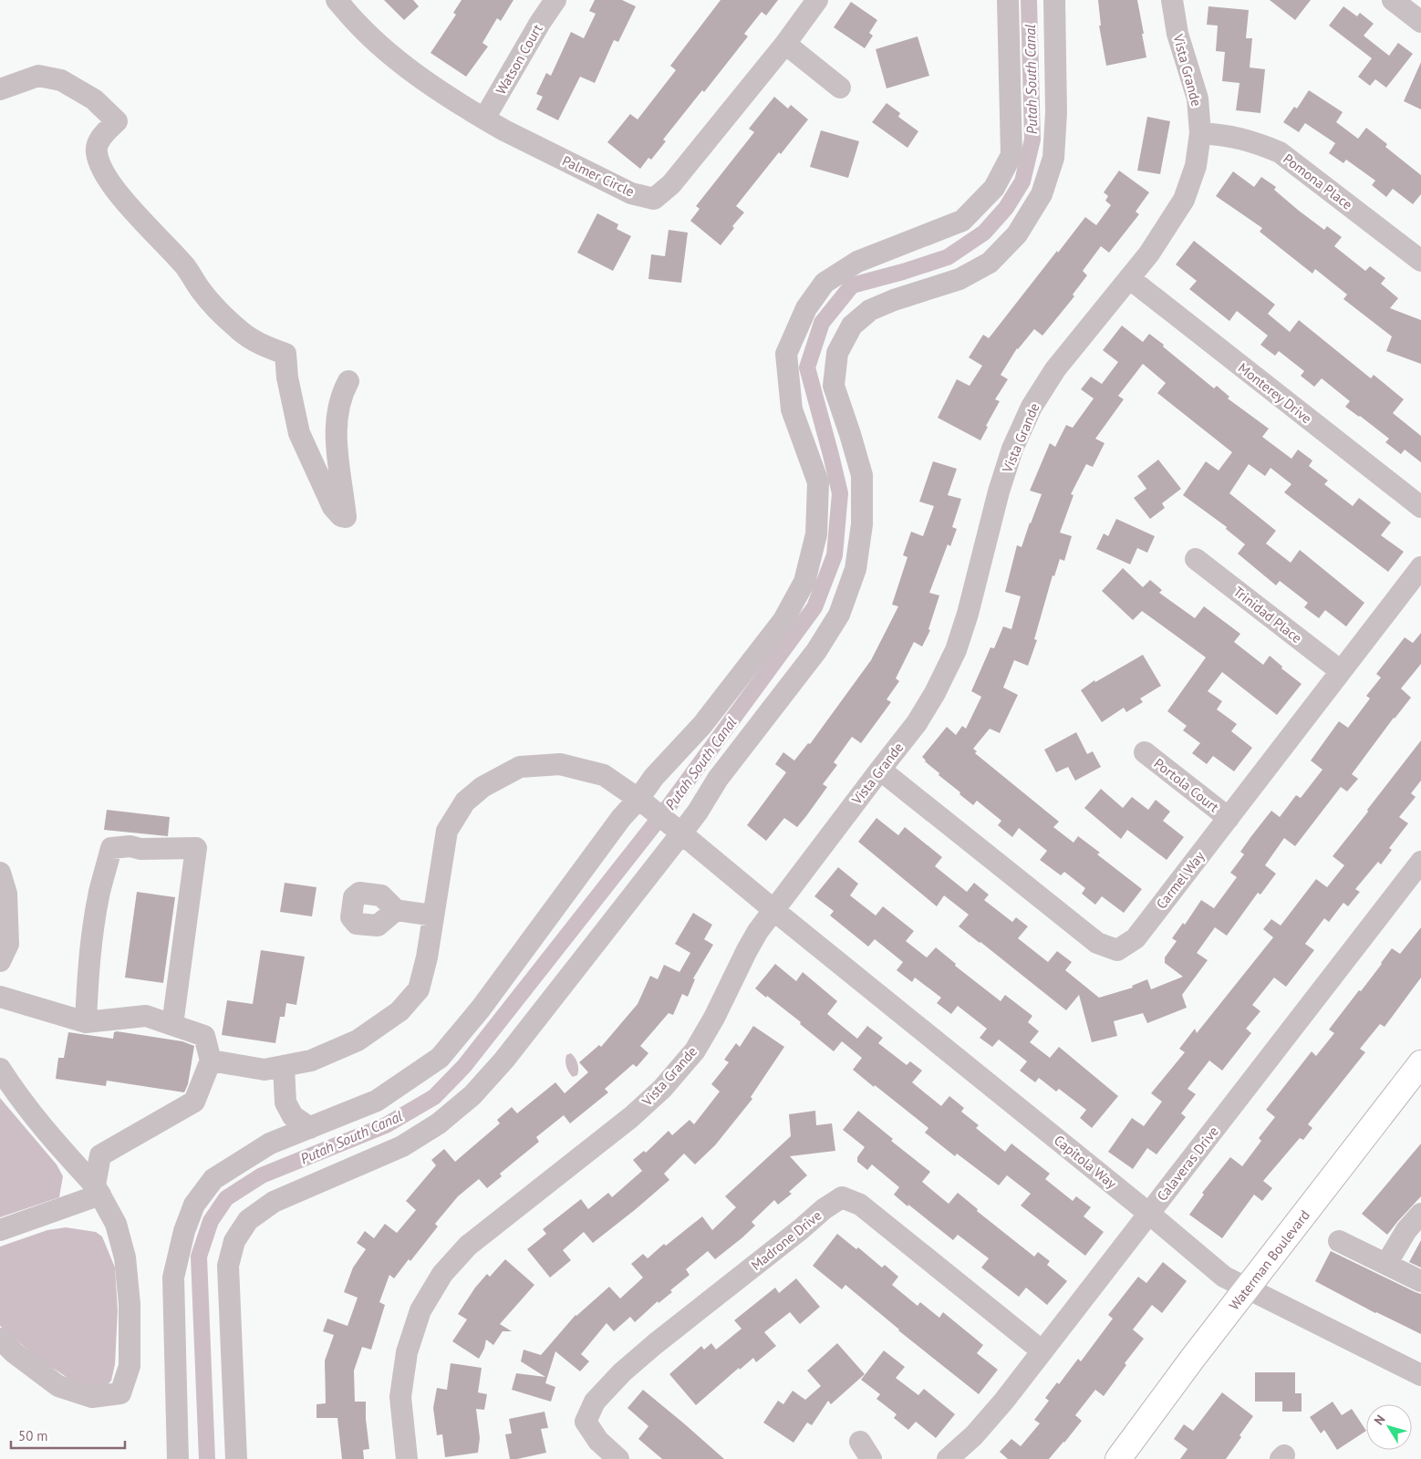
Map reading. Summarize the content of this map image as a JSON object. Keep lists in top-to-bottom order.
{
  "streets": {
    "main road": ["Waterman Boulevard"],
    "street": [
      "Watson Court",
      "Vista Grande",
      "Palmer Circle",
      "Pomona Place",
      "Monterey Drive",
      "Trinidad Place",
      "Portola Court",
      "Carmel Way",
      "Capitola Way",
      "Calaveras Drive",
      "Madrone Drive"
    ]
  },
  "crossings": [
    ["Watson Court", "Palmer Circle"],
    ["Vista Grande", "Pomona Place"],
    ["Vista Grande", "Monterey Drive"],
    ["Vista Grande", "Carmel Way"],
    ["Vista Grande", "Capitola Way"],
    ["Trinidad Place", "Carmel Way"],
    ["Portola Court", "Carmel Way"],
    ["Capitola Way", "Calaveras Drive"],
    ["Capitola Way", "Waterman Boulevard"],
    ["Calaveras Drive", "Madrone Drive"]
  ],
  "water": ["Putah South Canal"],
  "scale_bar": "50 m",
  "north": "top left"
}
